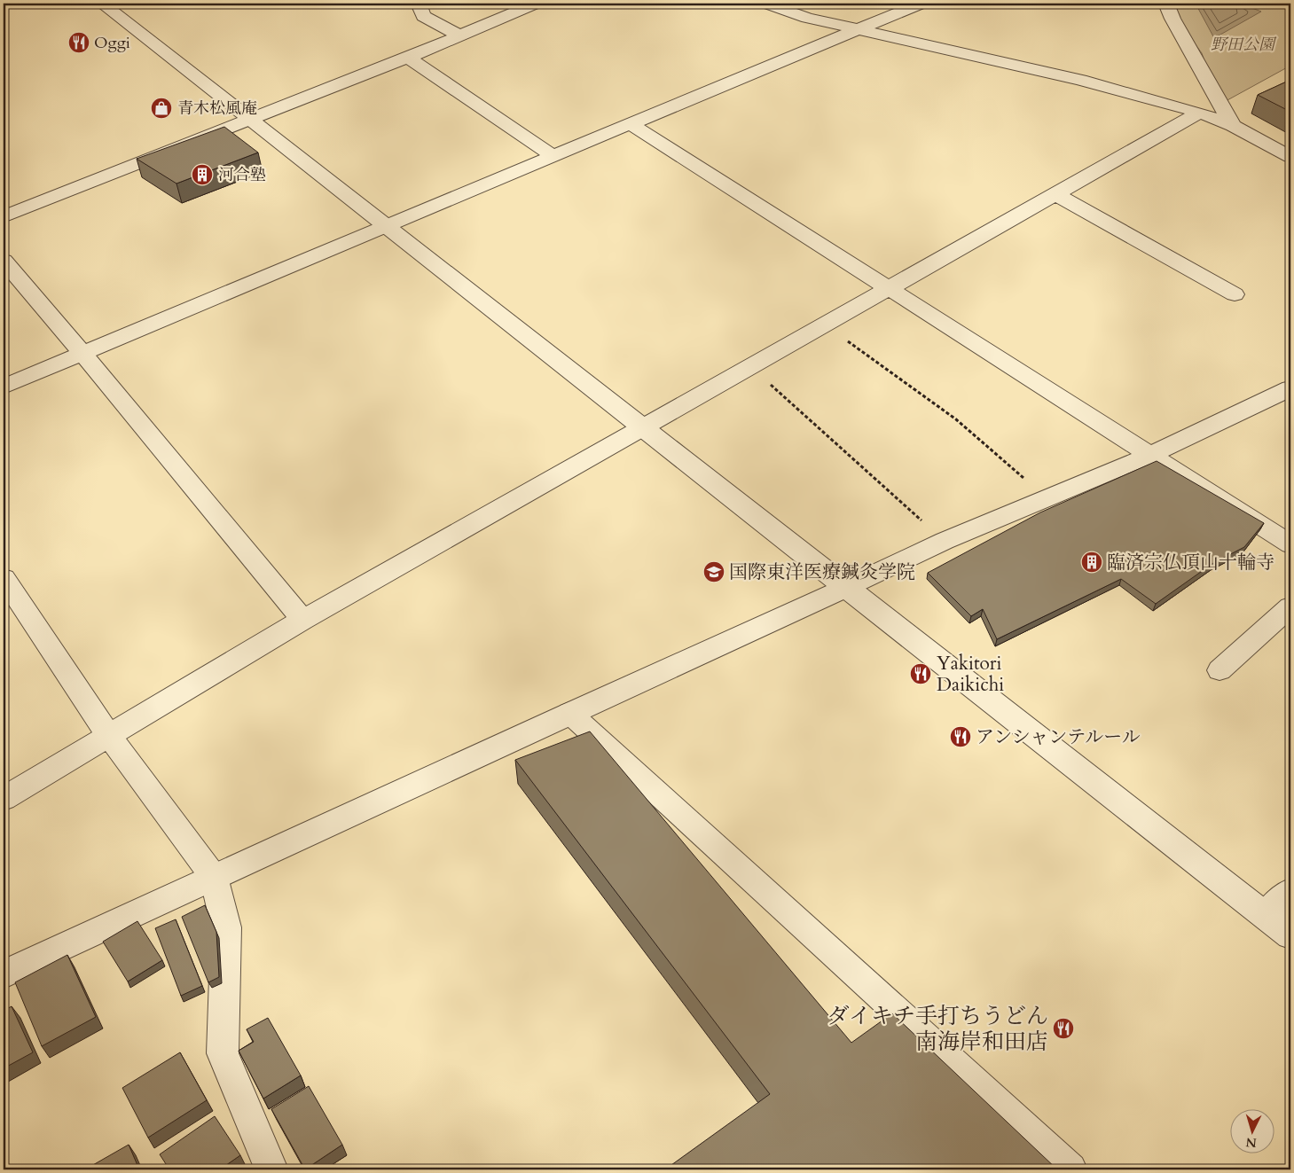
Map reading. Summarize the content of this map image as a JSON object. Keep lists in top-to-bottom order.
{
  "parks": ["野田公園"],
  "places": {
    "restaurant": [
      "Oggi",
      "Yakitori Daikichi",
      "アンシャンテルール",
      "ダイキチ手打ちうどん 南海岸和田店"
    ],
    "shop": ["青木松風庵"],
    "building": ["河合塾", "臨済宗仏頂山十輪寺"],
    "school or university": ["国際東洋医療鍼灸学院"]
  },
  "north": "bottom"
}
